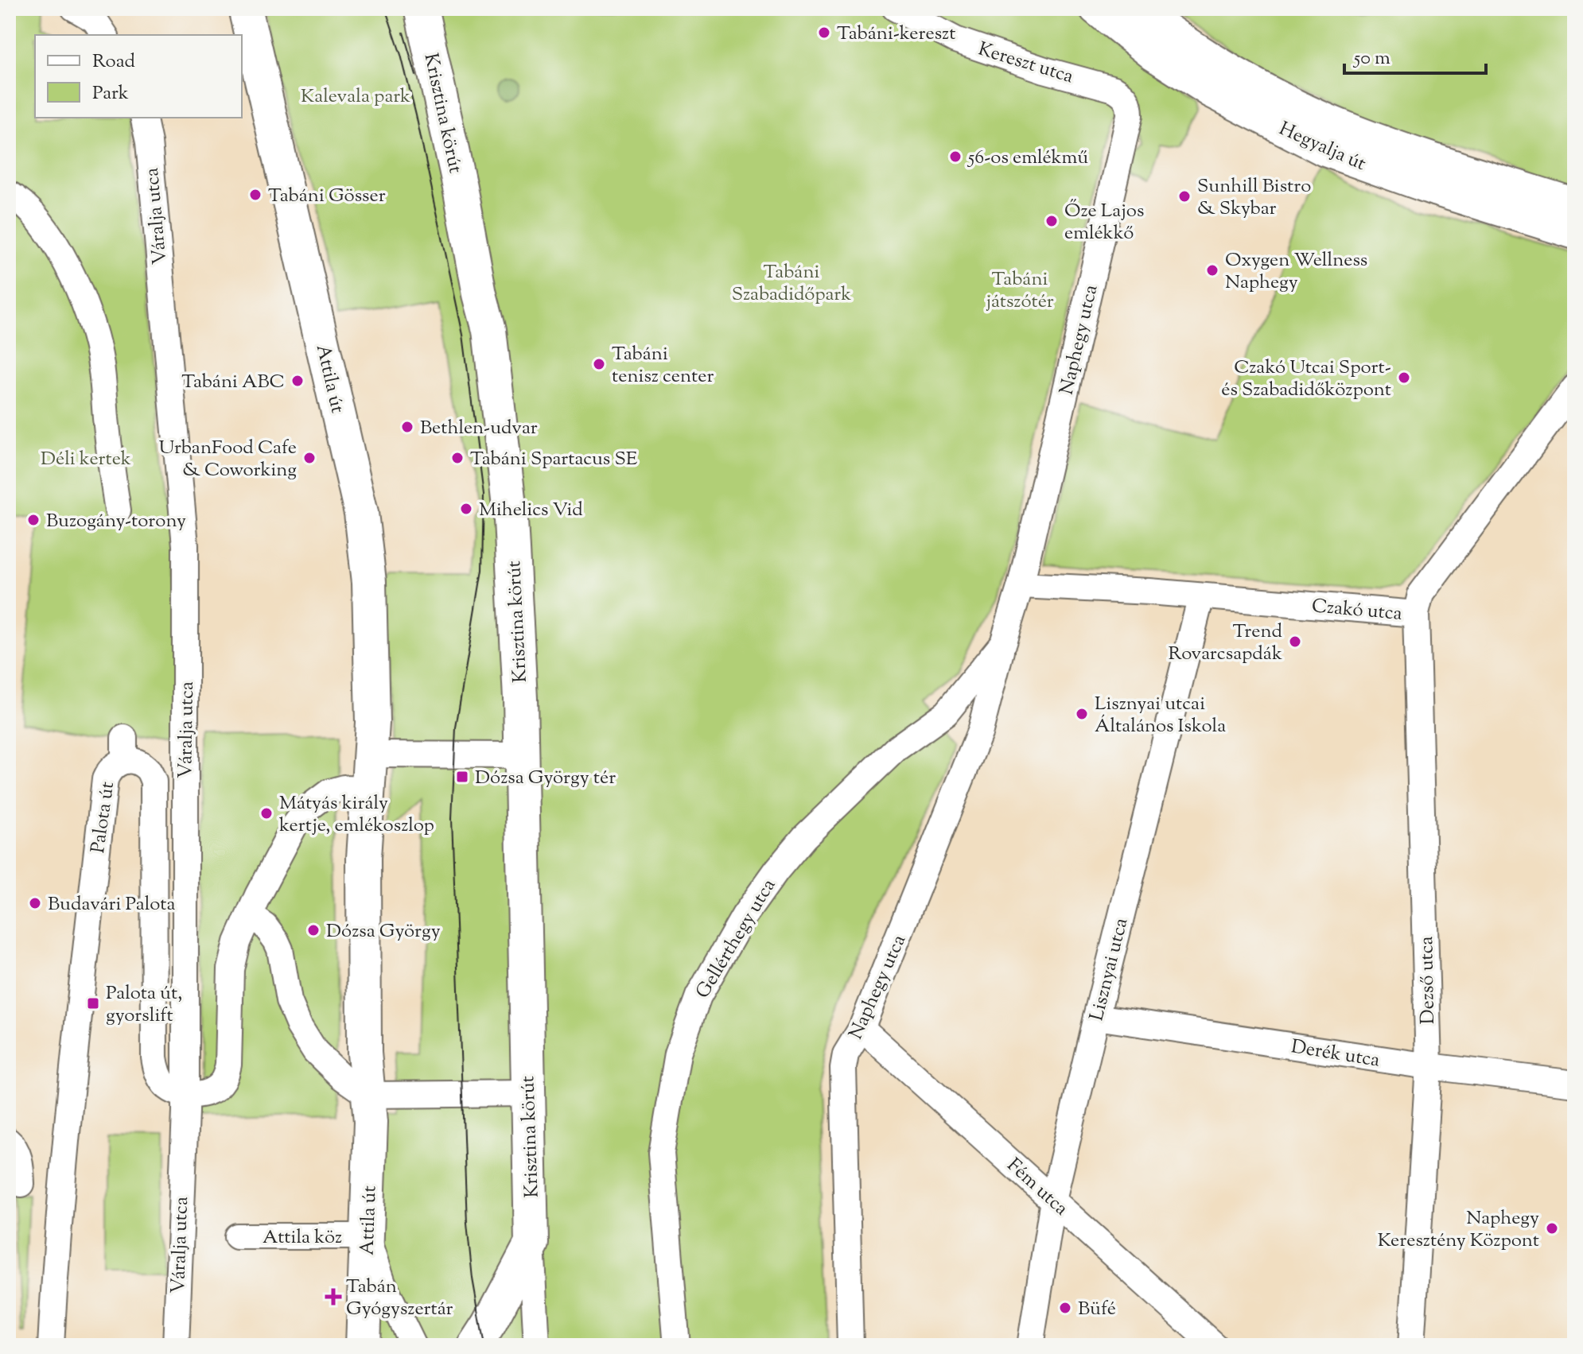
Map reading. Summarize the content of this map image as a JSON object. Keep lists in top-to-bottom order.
{
  "streets": {
    "main road": ["Krisztina körút", "Hegyalja út", "Attila út"],
    "street": [
      "Kereszt utca",
      "Váralja utca",
      "Naphegy utca",
      "Czakó utca",
      "Palota út",
      "Gellérthegy utca",
      "Lisznyai utca",
      "Dezső utca",
      "Derék utca",
      "Fém utca",
      "Attila köz"
    ]
  },
  "crossings": [
    ["Kereszt utca", "Naphegy utca"],
    ["Váralja utca", "Palota út"],
    ["Naphegy utca", "Czakó utca"],
    ["Naphegy utca", "Gellérthegy utca"],
    ["Naphegy utca", "Fém utca"],
    ["Attila út", "Attila köz"],
    ["Czakó utca", "Gellérthegy utca"],
    ["Czakó utca", "Lisznyai utca"],
    ["Czakó utca", "Dezső utca"],
    ["Lisznyai utca", "Derék utca"],
    ["Lisznyai utca", "Fém utca"],
    ["Dezső utca", "Derék utca"]
  ],
  "parks": [
    "Kalevala park",
    "Tabáni Szabadidőpark",
    "Tabáni játszótér",
    "Déli kertek"
  ],
  "places": {
    "other": [
      "Tabáni-kereszt",
      "56-os emlékmű",
      "Tabáni Gösser",
      "Sunhill Bistro & Skybar",
      "Őze Lajos emlékkő",
      "Oxygen Wellness Naphegy",
      "Tabáni tenisz center",
      "Czakó Utcai Sport- és Szabadidőközpont",
      "Tabáni ABC",
      "Bethlen-udvar",
      "UrbanFood Cafe & Coworking",
      "Tabáni Spartacus SE",
      "Mihelics Vid",
      "Buzogány-torony",
      "Trend Rovarcsapdák",
      "Lisznyai utcai Általános Iskola",
      "Mátyás király kertje, emlékoszlop",
      "Budavári Palota",
      "Dózsa György",
      "Naphegy Keresztény Központ",
      "Büfé"
    ],
    "transit": ["Dózsa György tér", "Palota út, gyorslift"],
    "health": ["Tabán Gyógyszertár"]
  },
  "legend": ["Road", "Park"],
  "scale_bar": "50 m"
}
